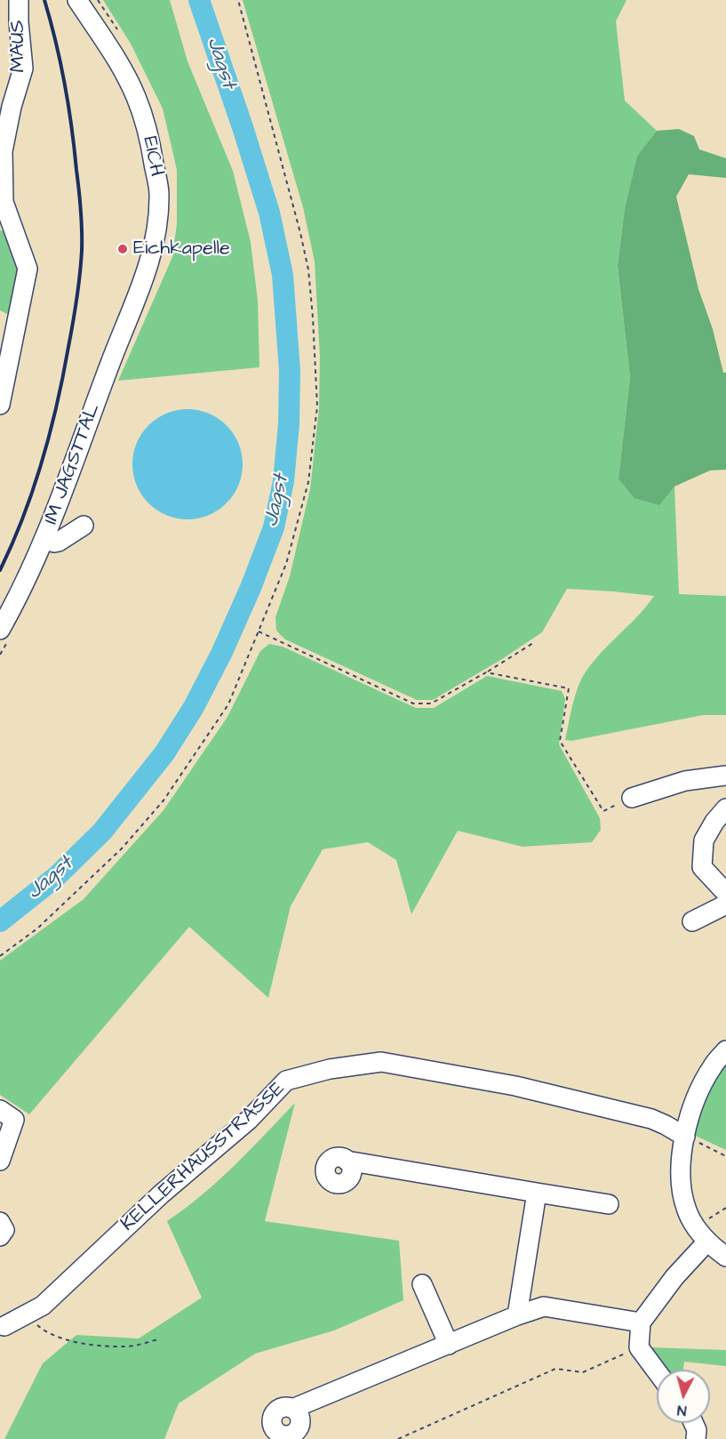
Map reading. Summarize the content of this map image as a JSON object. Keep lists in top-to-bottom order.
{
  "streets": {
    "street": [
      "MAUS",
      "EICH",
      "IM JAGSTTAL",
      "KELLERHAUSSTRASSE"
    ]
  },
  "crossings": [
    ["EICH", "IM JAGSTTAL"]
  ],
  "water": ["Jagst"],
  "places": ["Eichkapelle"],
  "north": "bottom"
}
